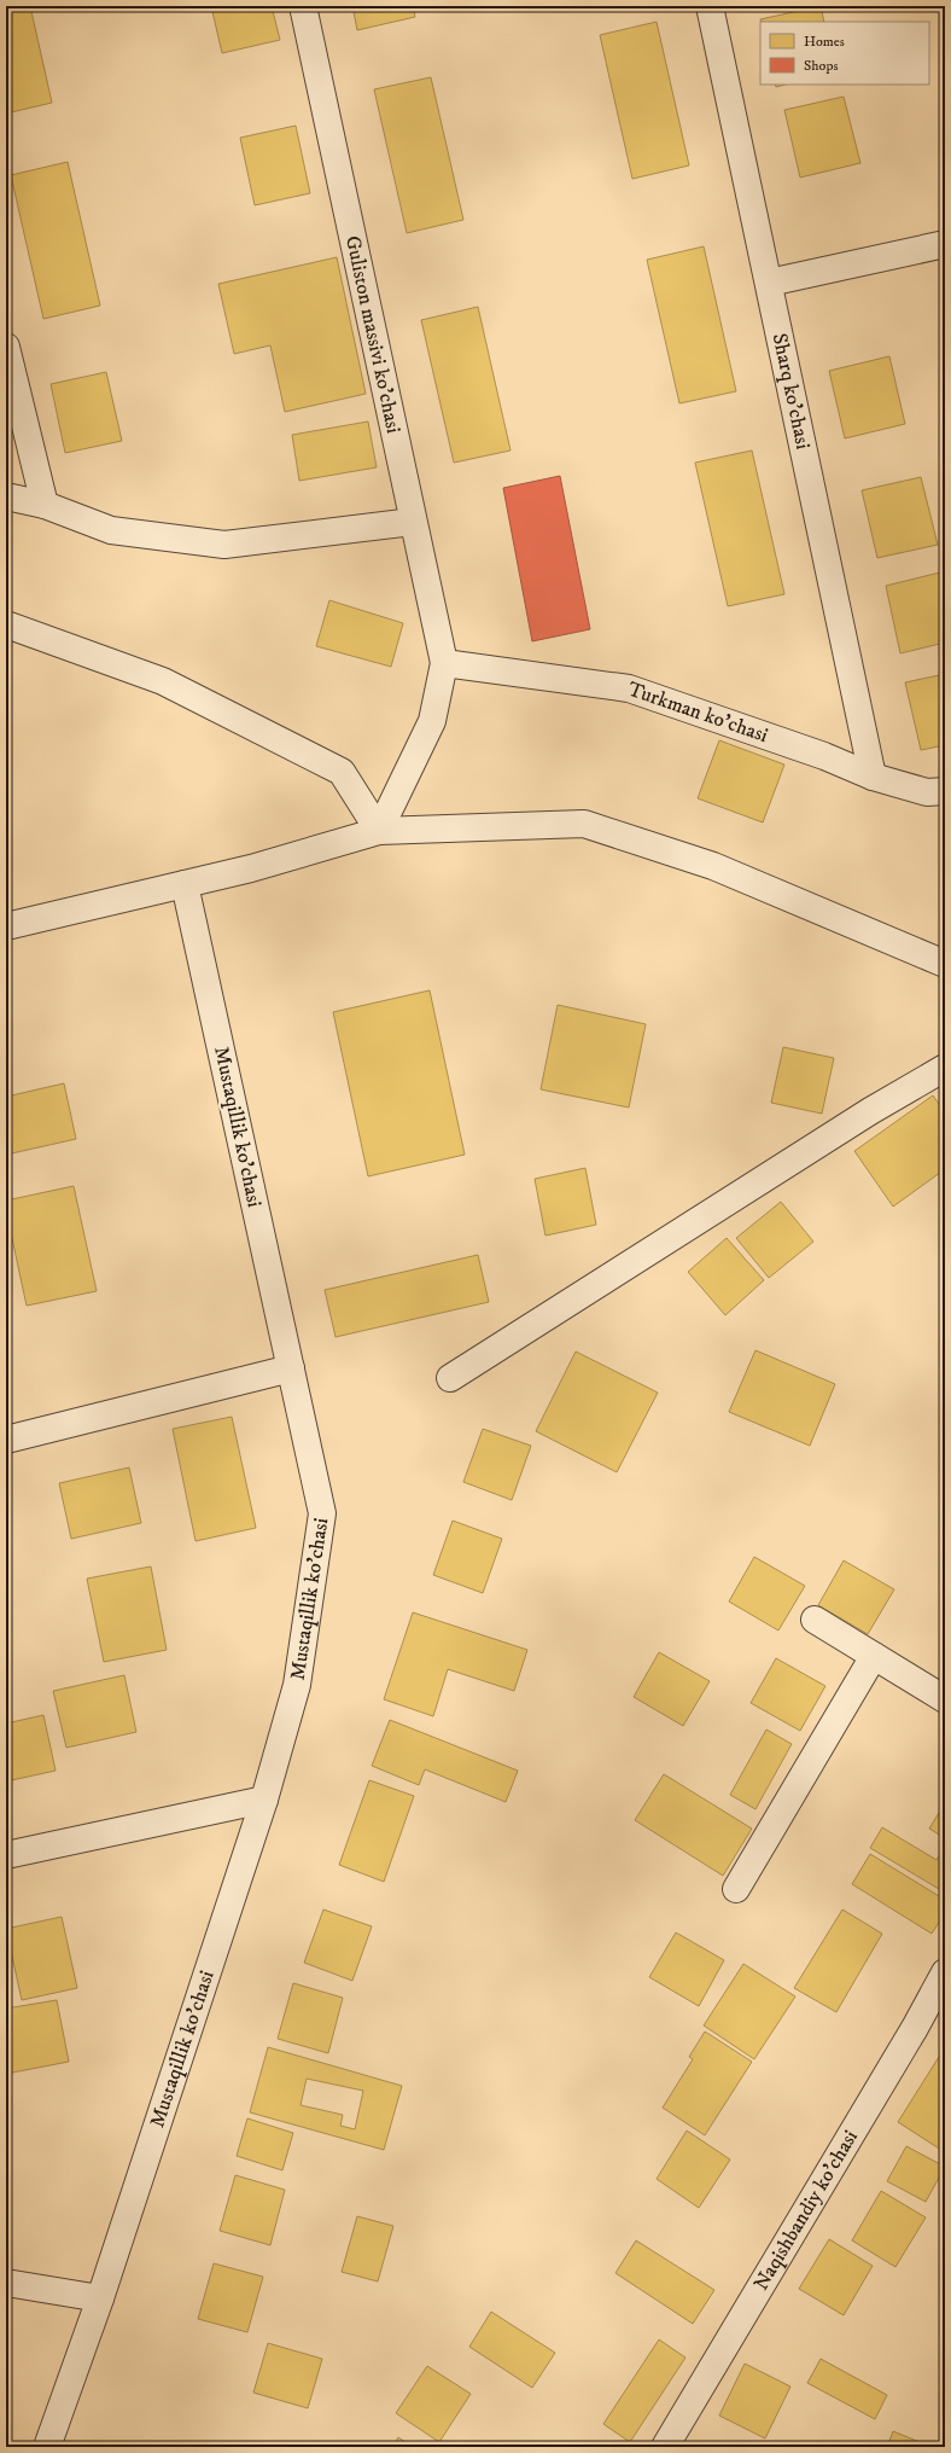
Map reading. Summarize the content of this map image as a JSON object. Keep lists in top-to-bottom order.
{
  "streets": {
    "street": [
      "Guliston massivi ko'chasi",
      "Sharq ko'chasi",
      "Turkman ko'chasi",
      "Mustaqillik ko'chasi",
      "Naqishbandiy ko'chasi"
    ]
  },
  "crossings": [
    ["Guliston massivi ko'chasi", "Turkman ko'chasi"],
    ["Sharq ko'chasi", "Turkman ko'chasi"]
  ],
  "legend": ["Homes", "Shops"]
}
